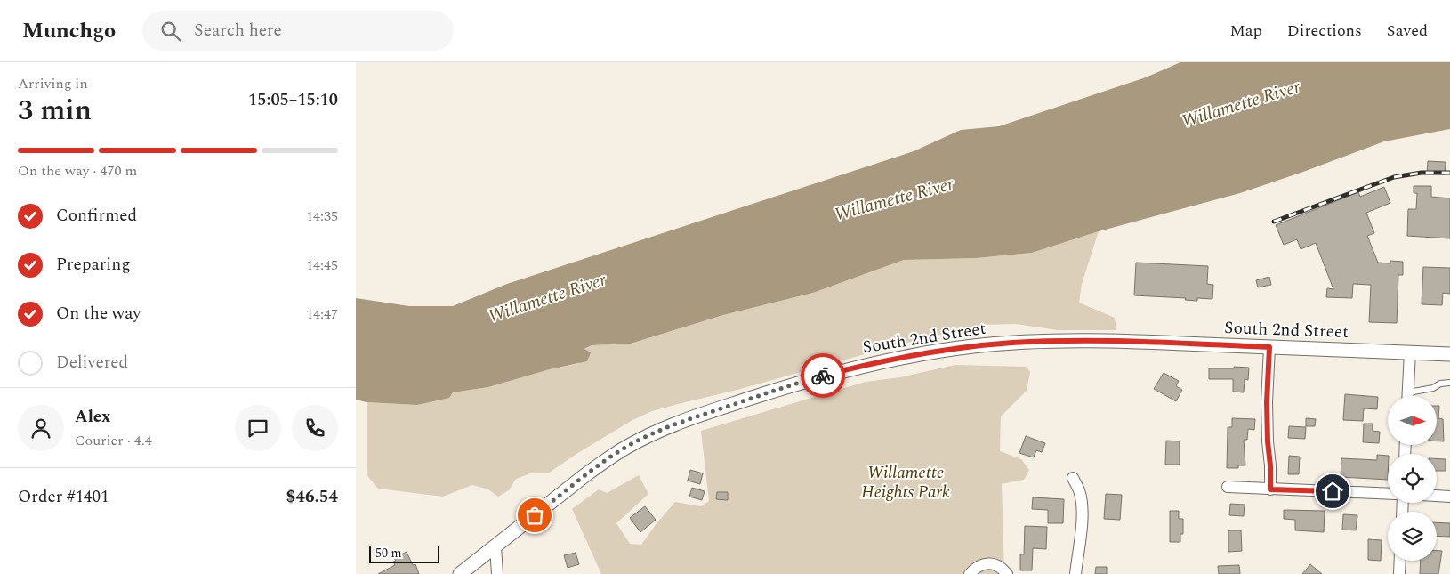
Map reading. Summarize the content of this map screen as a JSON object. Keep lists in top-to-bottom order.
{
  "streets": {
    "street": ["South 2nd Street"]
  },
  "water": ["Willamette River"],
  "parks": ["Willamette Heights Park"],
  "scale_bar": "50 m",
  "north": "right",
  "page": {
    "header": "Munchgo",
    "search": "Search here",
    "nav": ["Map", "Directions", "Saved"],
    "heading": ["3 min", "Arriving in", "15:05–15:10"],
    "panel": [
      "Alex",
      "Courier · 4.4",
      "Order #1401",
      "$46.54"
    ],
    "bar": "On the way · 470 m",
    "list": [
      ["Confirmed", "14:35"],
      ["Preparing", "14:45"],
      ["On the way", "14:47"],
      "Delivered"
    ],
    "scale": "50 m"
  }
}
